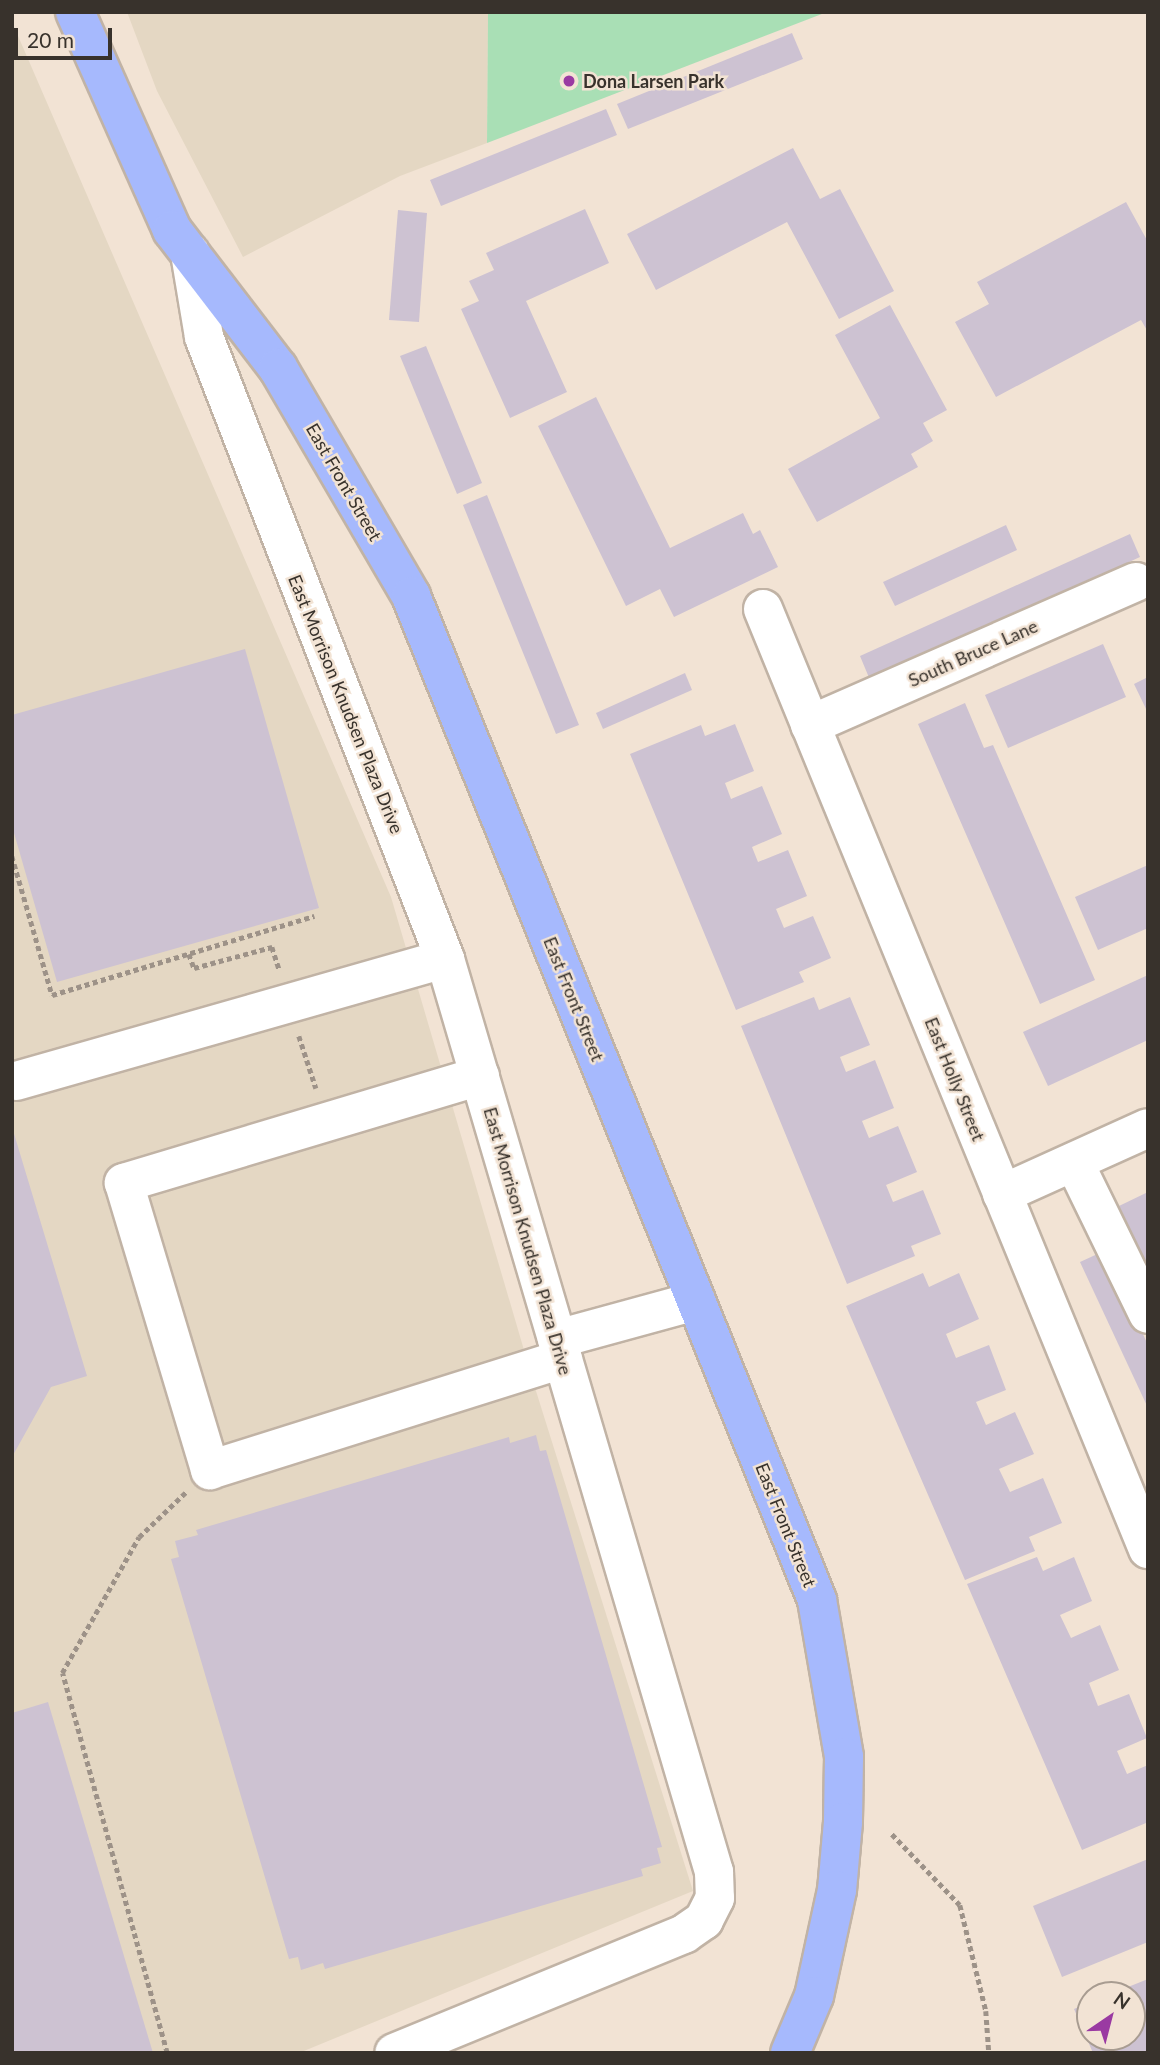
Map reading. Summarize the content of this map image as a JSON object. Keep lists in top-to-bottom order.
{
  "streets": {
    "main road": ["East Front Street"],
    "street": ["South Bruce Lane", "East Morrison Knudsen Plaza Drive", "East Holly Street"]
  },
  "crossings": [
    ["East Front Street", "East Morrison Knudsen Plaza Drive"],
    ["South Bruce Lane", "East Holly Street"]
  ],
  "places": ["Dona Larsen Park"],
  "scale_bar": "20 m",
  "north": "top right"
}
